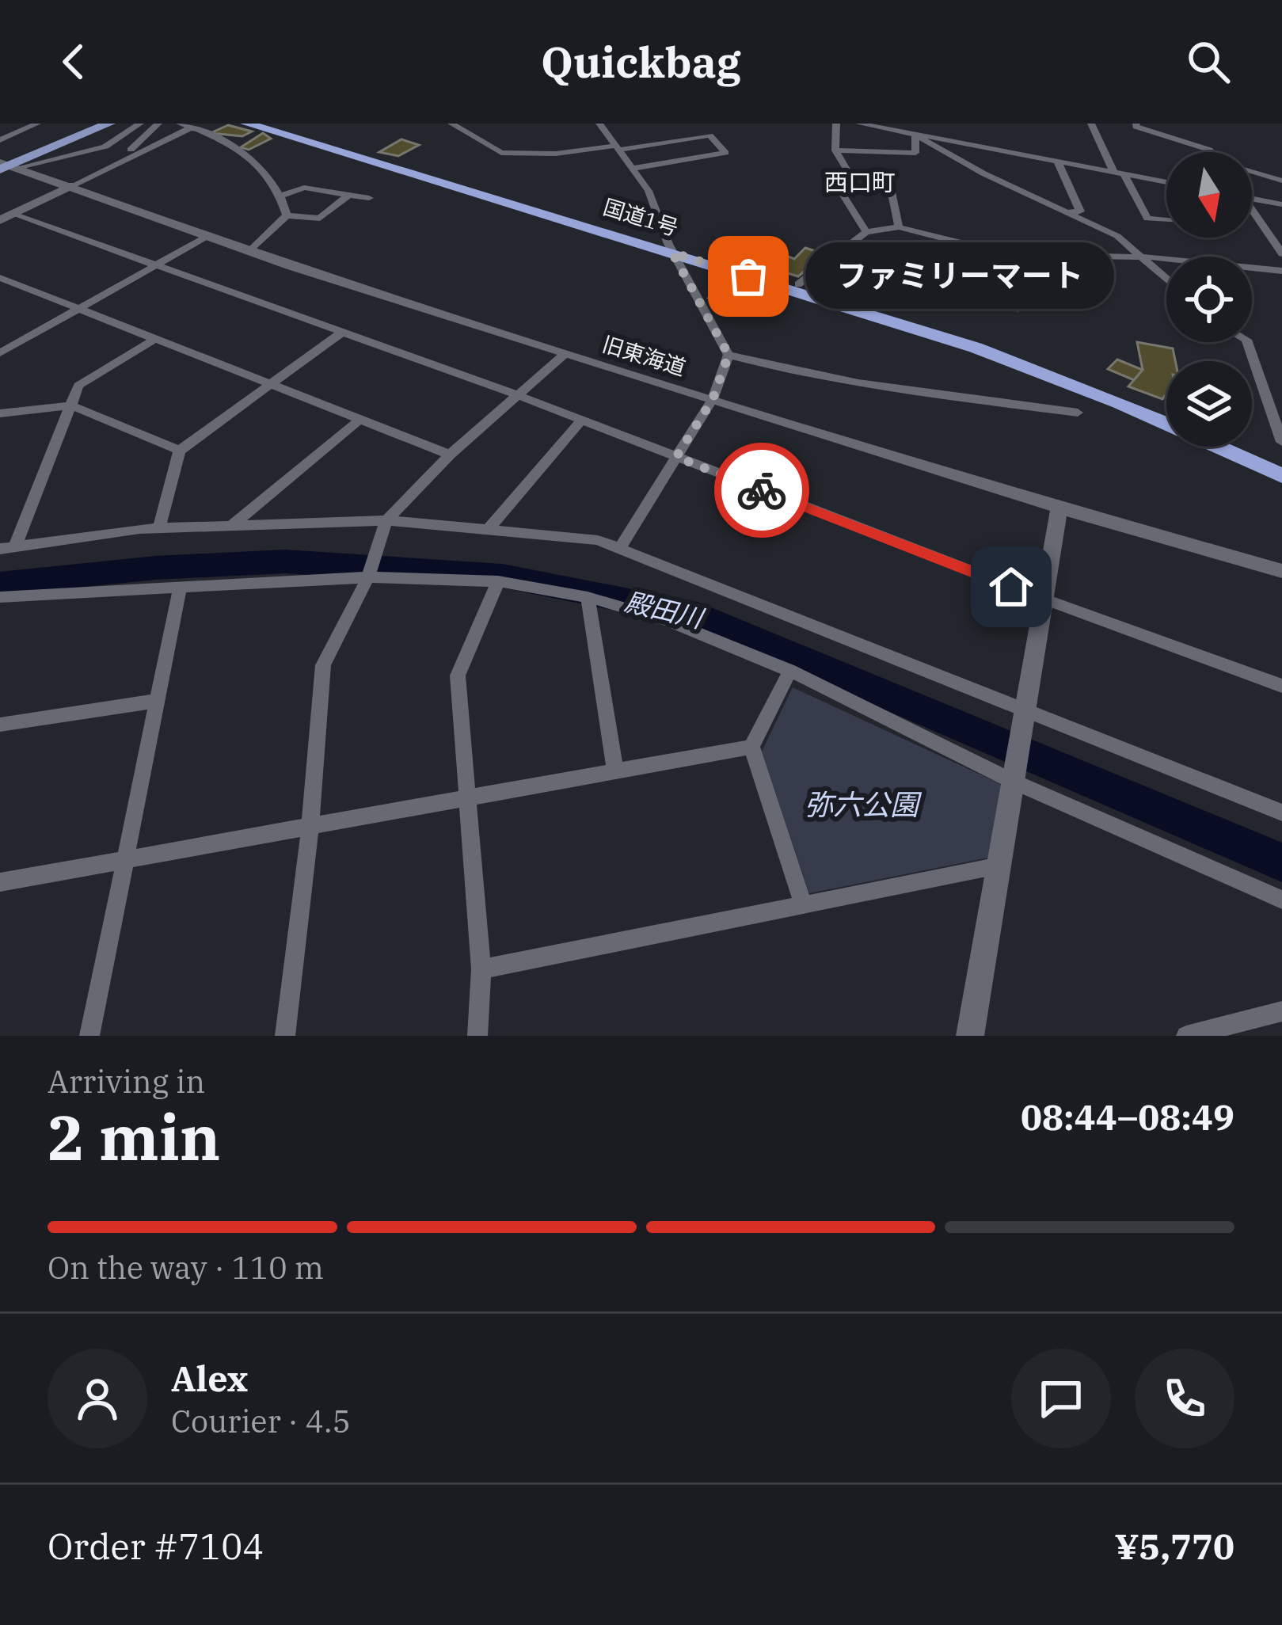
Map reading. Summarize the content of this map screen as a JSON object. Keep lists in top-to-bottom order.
{
  "streets": {
    "highway": ["国道1号"],
    "street": ["旧東海道"]
  },
  "districts": ["西口町"],
  "water": ["殿田川"],
  "parks": ["弥六公園"],
  "places": ["ファミリーマート"],
  "north": "bottom",
  "page": {
    "header": "Quickbag",
    "bubble": "ファミリーマート",
    "heading": ["2 min", "Arriving in", "08:44–08:49"],
    "panel": [
      "Alex",
      "Courier · 4.5",
      "Order #7104",
      "¥5,770"
    ],
    "bar": "On the way · 110 m"
  }
}
